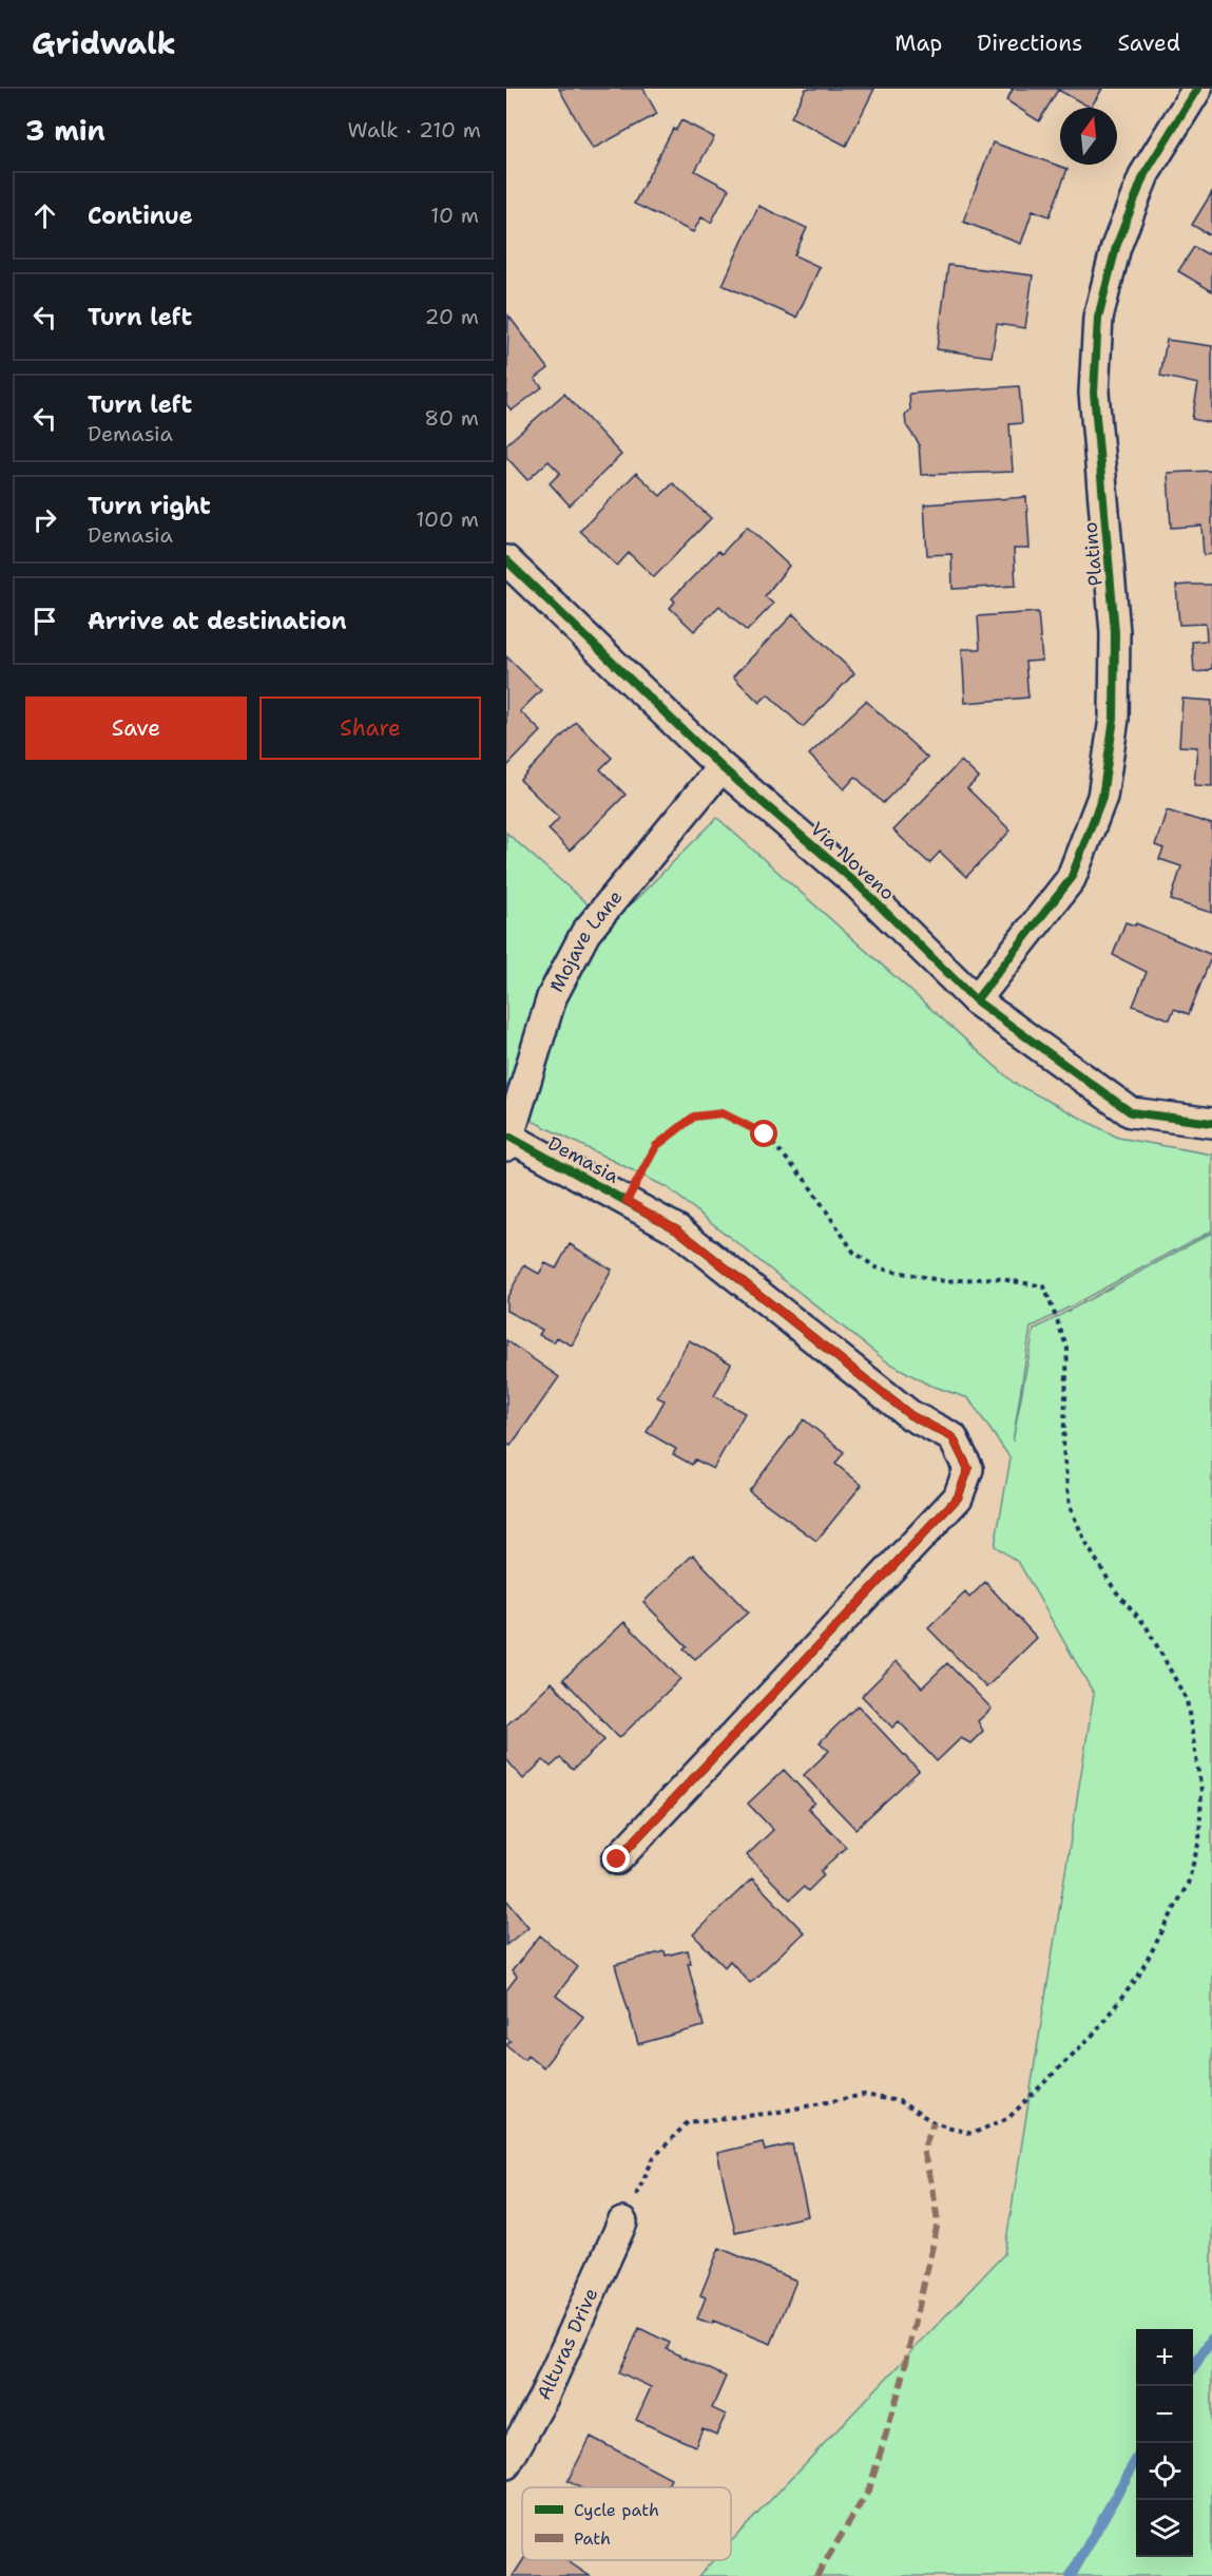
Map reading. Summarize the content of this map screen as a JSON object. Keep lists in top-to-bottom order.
{
  "streets": {
    "street": [
      "Platino",
      "Via Noveno",
      "Mojave Lane",
      "Demasia",
      "Alturas Drive"
    ]
  },
  "crossings": [
    ["Platino", "Via Noveno"],
    ["Via Noveno", "Mojave Lane"],
    ["Mojave Lane", "Demasia"]
  ],
  "legend": ["Cycle path", "Path"],
  "north": "top",
  "page": {
    "header": "Gridwalk",
    "nav": ["Map", "Directions", "Saved"],
    "heading": ["3 min", "Walk · 210 m"],
    "list": [
      ["Continue", "10 m"],
      ["Turn left", "20 m"],
      ["Turn left", "Demasia", "80 m"],
      ["Turn right", "Demasia", "100 m"],
      "Arrive at destination"
    ],
    "buttons": ["Save", "Share"],
    "map_buttons": ["+", "−"]
  }
}
